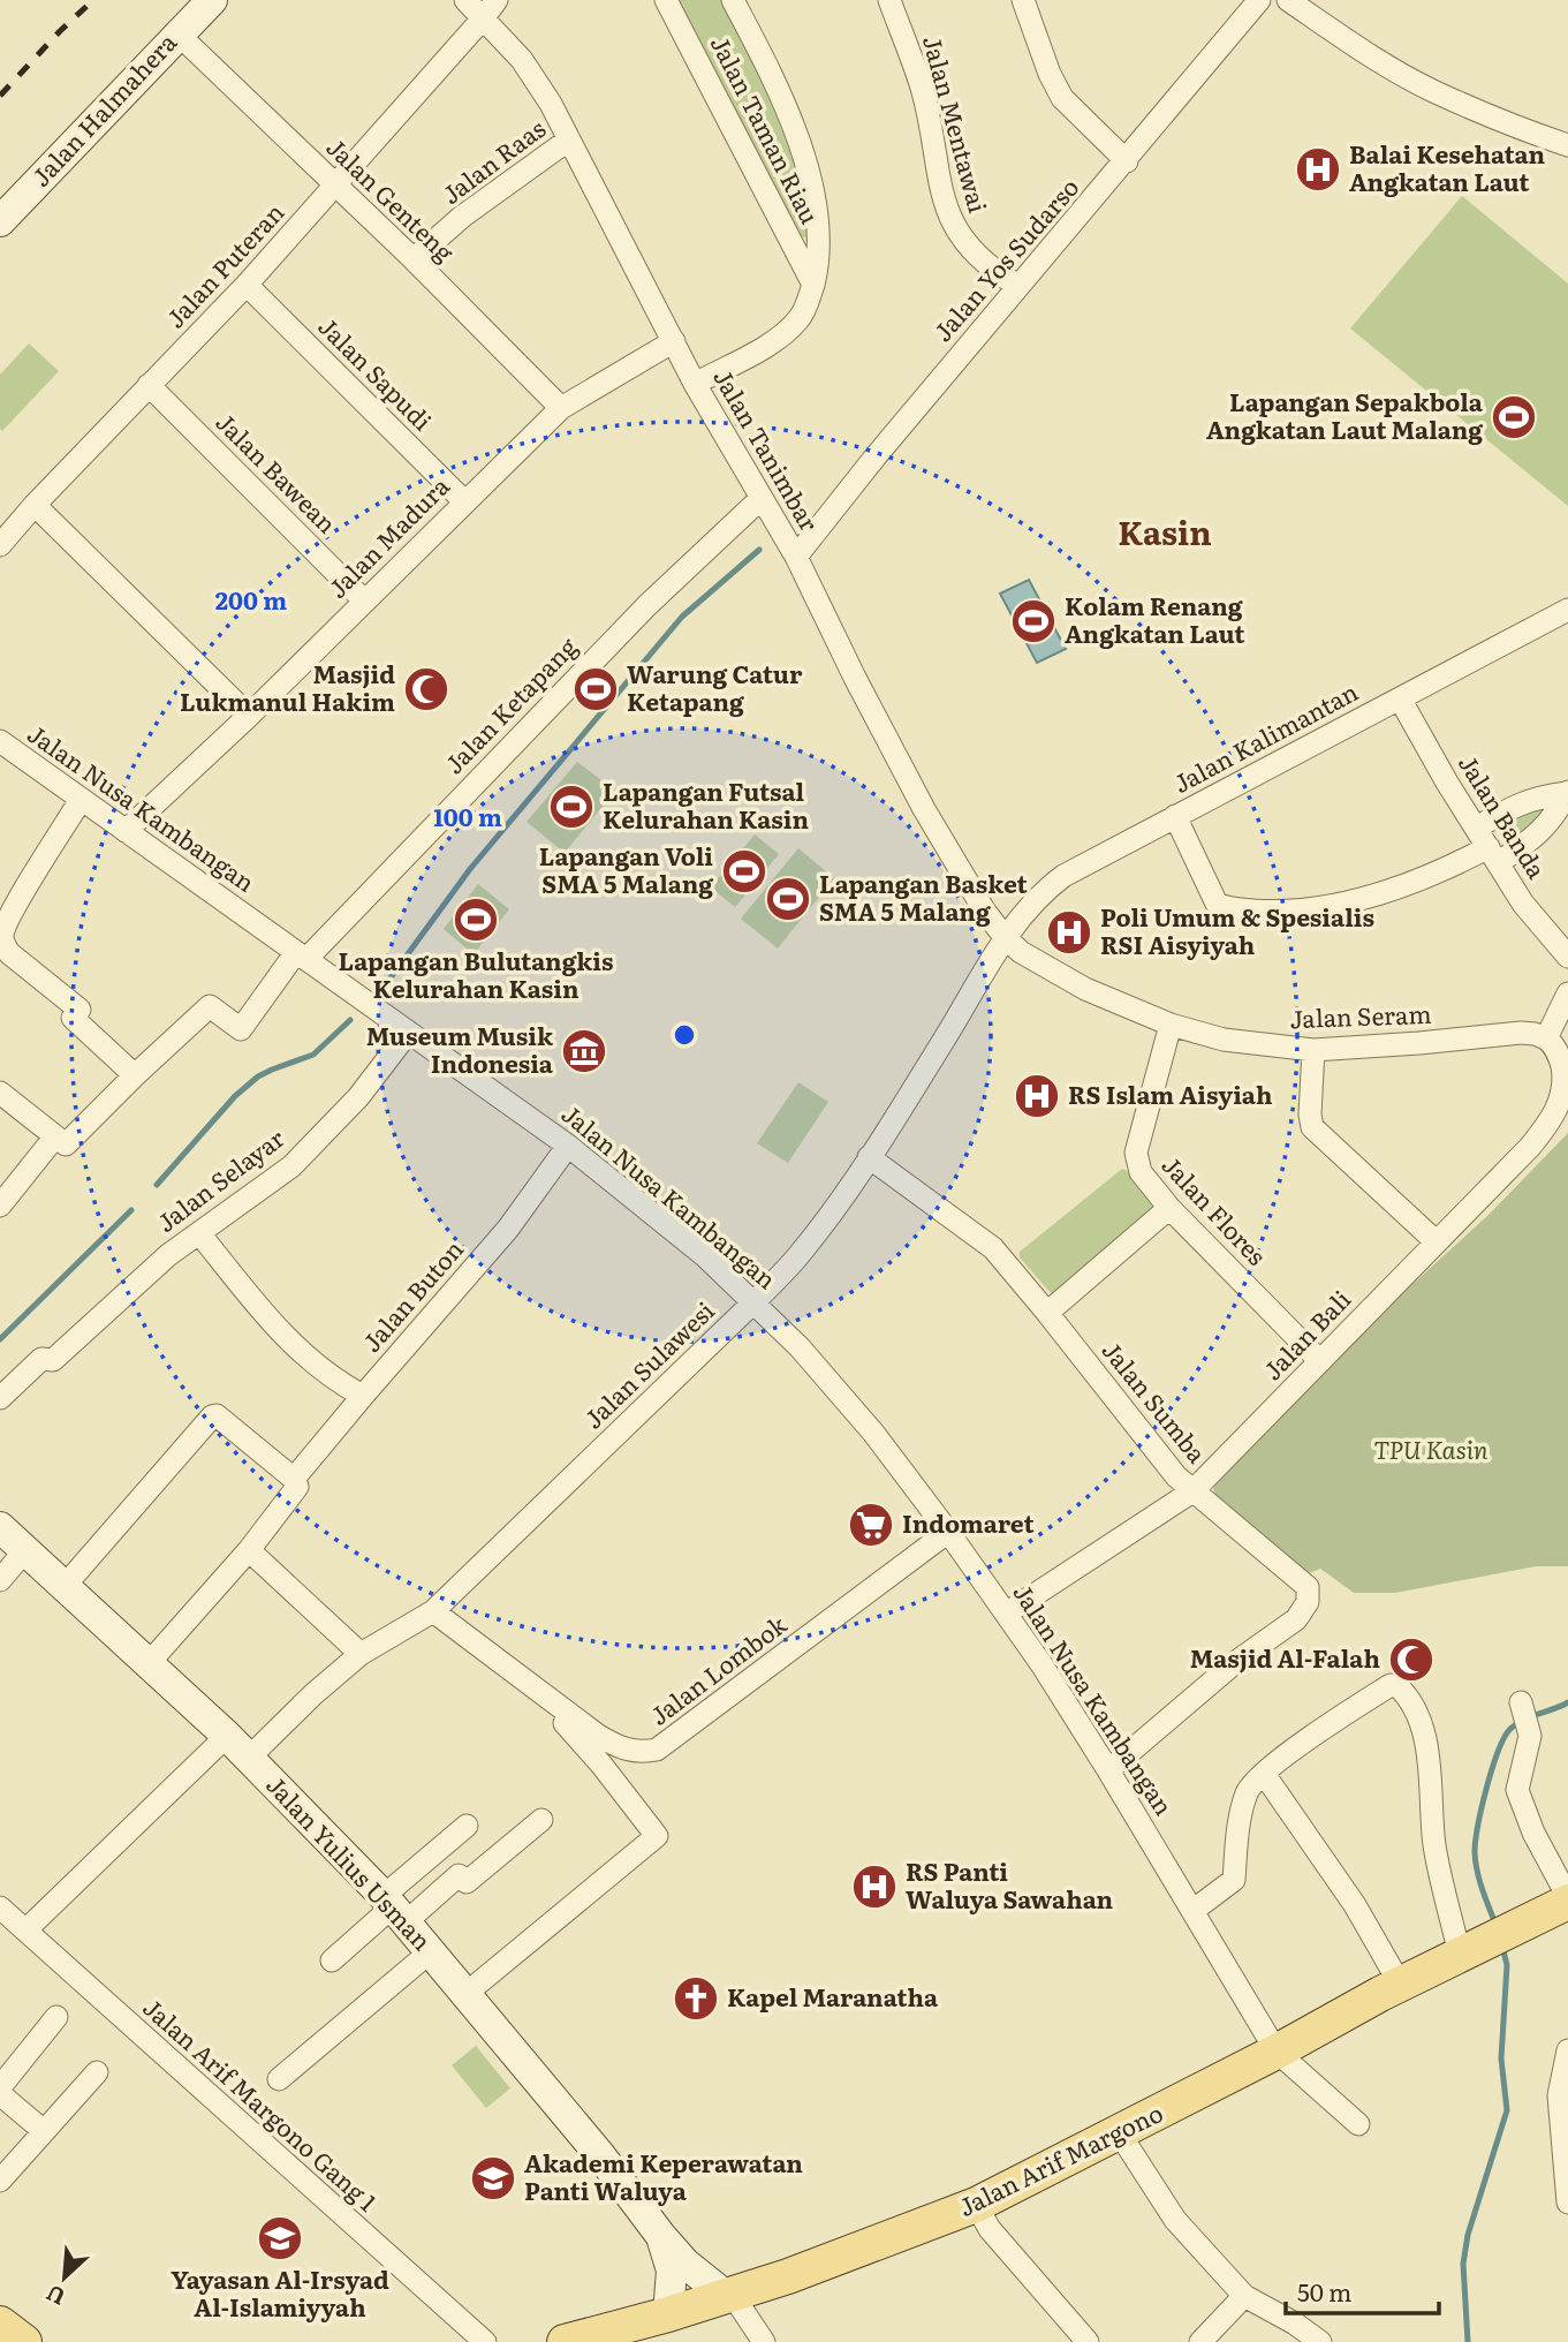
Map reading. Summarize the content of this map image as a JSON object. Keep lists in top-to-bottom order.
{
  "streets": {
    "main road": ["Jalan Halmahera", "Jalan Yulius Usman", "Jalan Arif Margono"],
    "street": [
      "Jalan Mentawai",
      "Jalan Taman Riau",
      "Jalan Raas",
      "Jalan Genteng",
      "Jalan Yos Sudarso",
      "Jalan Puteran",
      "Jalan Sapudi",
      "Jalan Tanimbar",
      "Jalan Bawean",
      "Jalan Madura",
      "Jalan Ketapang",
      "Jalan Kalimantan",
      "Jalan Nusa Kambangan",
      "Jalan Banda",
      "Jalan Seram",
      "Jalan Selayar",
      "Jalan Flores",
      "Jalan Buton",
      "Jalan Bali",
      "Jalan Sulawesi",
      "Jalan Sumba",
      "Jalan Lombok",
      "Jalan Arif Margono Gang 1"
    ]
  },
  "crossings": [
    ["Jalan Halmahera", "Jalan Genteng"],
    ["Jalan Mentawai", "Jalan Yos Sudarso"],
    ["Jalan Taman Riau", "Jalan Tanimbar"],
    ["Jalan Raas", "Jalan Genteng"],
    ["Jalan Raas", "Jalan Tanimbar"],
    ["Jalan Genteng", "Jalan Puteran"],
    ["Jalan Genteng", "Jalan Madura"],
    ["Jalan Yos Sudarso", "Jalan Tanimbar"],
    ["Jalan Puteran", "Jalan Sapudi"],
    ["Jalan Puteran", "Jalan Tanimbar"],
    ["Jalan Puteran", "Jalan Bawean"],
    ["Jalan Sapudi", "Jalan Madura"],
    ["Jalan Tanimbar", "Jalan Madura"],
    ["Jalan Tanimbar", "Jalan Ketapang"],
    ["Jalan Tanimbar", "Jalan Kalimantan"],
    ["Jalan Tanimbar", "Jalan Seram"],
    ["Jalan Tanimbar", "Jalan Sulawesi"],
    ["Jalan Bawean", "Jalan Madura"],
    ["Jalan Madura", "Jalan Nusa Kambangan"],
    ["Jalan Ketapang", "Jalan Nusa Kambangan"],
    ["Jalan Kalimantan", "Jalan Banda"],
    ["Jalan Kalimantan", "Jalan Seram"],
    ["Jalan Kalimantan", "Jalan Sulawesi"],
    ["Jalan Nusa Kambangan", "Jalan Selayar"],
    ["Jalan Nusa Kambangan", "Jalan Buton"],
    ["Jalan Nusa Kambangan", "Jalan Bali"],
    ["Jalan Nusa Kambangan", "Jalan Sulawesi"],
    ["Jalan Nusa Kambangan", "Jalan Sumba"],
    ["Jalan Nusa Kambangan", "Jalan Lombok"],
    ["Jalan Nusa Kambangan", "Jalan Arif Margono"],
    ["Jalan Seram", "Jalan Flores"],
    ["Jalan Seram", "Jalan Bali"],
    ["Jalan Seram", "Jalan Sulawesi"],
    ["Jalan Flores", "Jalan Bali"],
    ["Jalan Bali", "Jalan Sumba"],
    ["Jalan Sulawesi", "Jalan Sumba"],
    ["Jalan Sulawesi", "Jalan Yulius Usman"],
    ["Jalan Yulius Usman", "Jalan Arif Margono"]
  ],
  "districts": ["Kasin"],
  "parks": ["TPU Kasin"],
  "places": {
    "hospital": [
      "Balai Kesehatan Angkatan Laut",
      "Poli Umum & Spesialis RSI Aisyiyah",
      "RS Islam Aisyiah",
      "RS Panti Waluya Sawahan"
    ],
    "sports": [
      "Lapangan Sepakbola Angkatan Laut Malang",
      "Kolam Renang Angkatan Laut",
      "Warung Catur Ketapang",
      "Lapangan Futsal Kelurahan Kasin",
      "Lapangan Voli SMA 5 Malang",
      "Lapangan Basket SMA 5 Malang",
      "Lapangan Bulutangkis Kelurahan Kasin"
    ],
    "mosque": ["Masjid Lukmanul Hakim", "Masjid Al-Falah"],
    "museum": ["Museum Musik Indonesia"],
    "supermarket": ["Indomaret"],
    "church": ["Kapel Maranatha"],
    "school or university": ["Akademi Keperawatan Panti Waluya", "Yayasan Al-Irsyad Al-Islamiyyah"]
  },
  "scale_bar": "50 m",
  "north": "bottom left",
  "rings": ["200 m", "100 m"]
}
